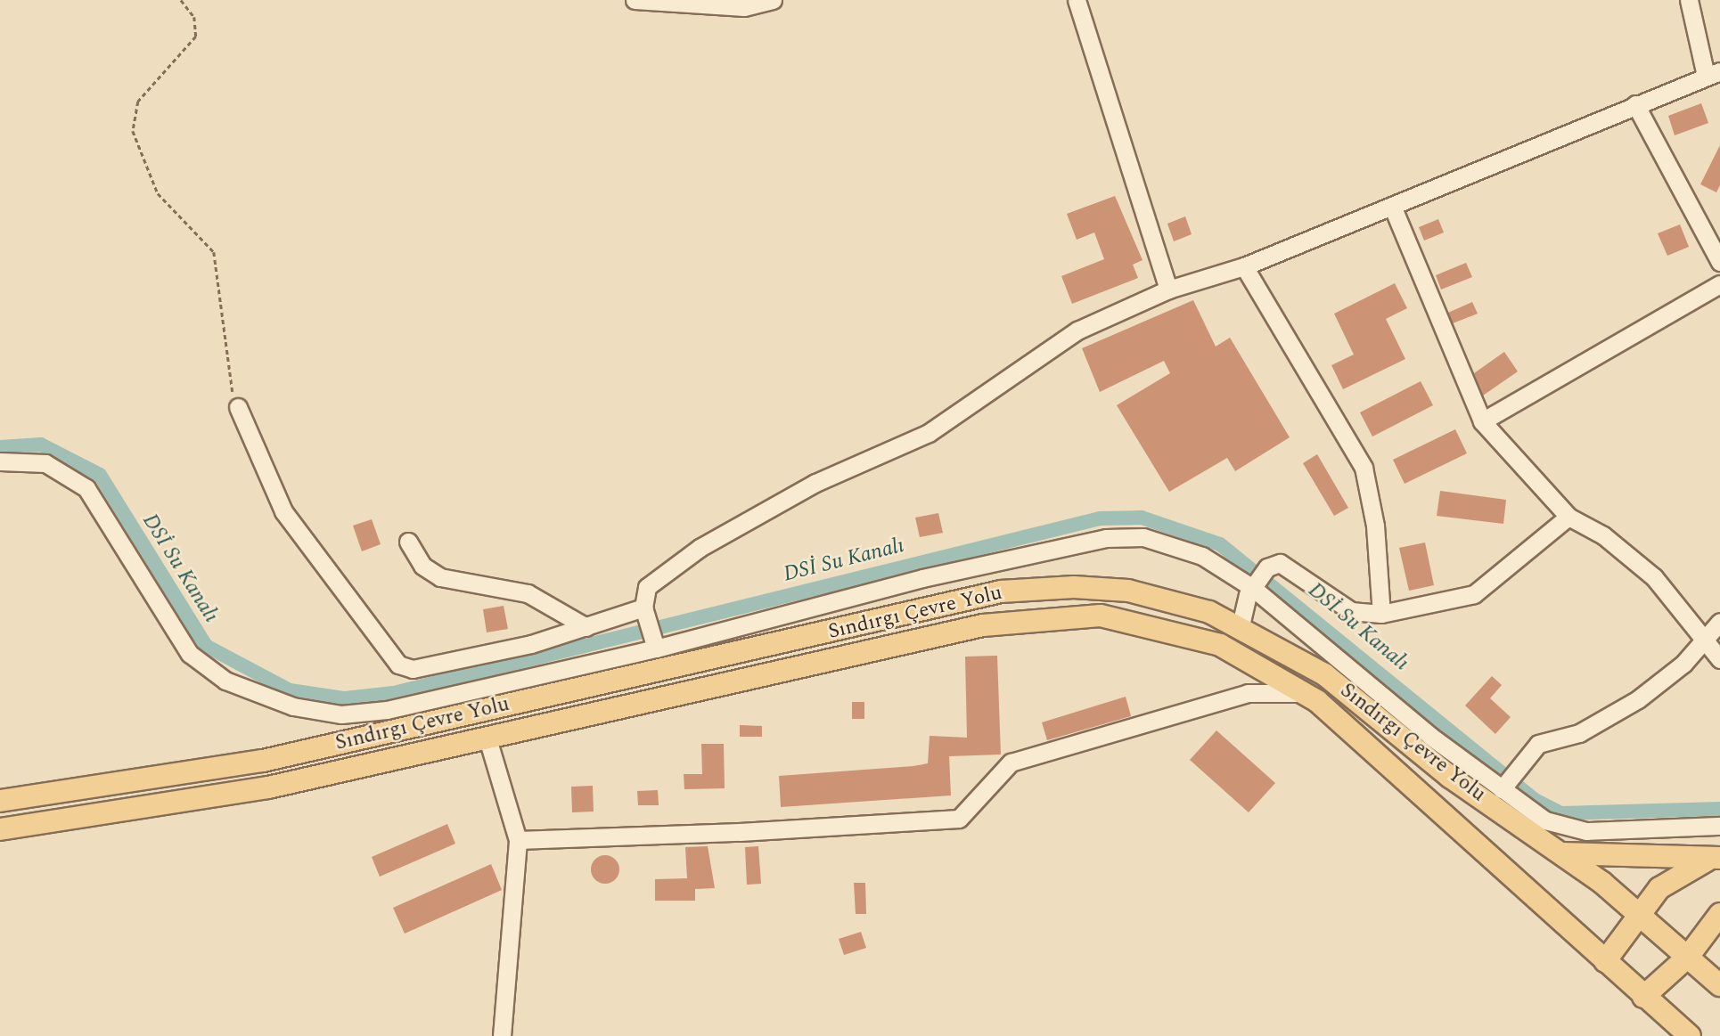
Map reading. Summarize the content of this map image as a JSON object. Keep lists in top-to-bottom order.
{
  "streets": {
    "main road": ["Sındırgı Çevre Yolu"]
  },
  "water": ["DSİ Su Kanalı"]
}
